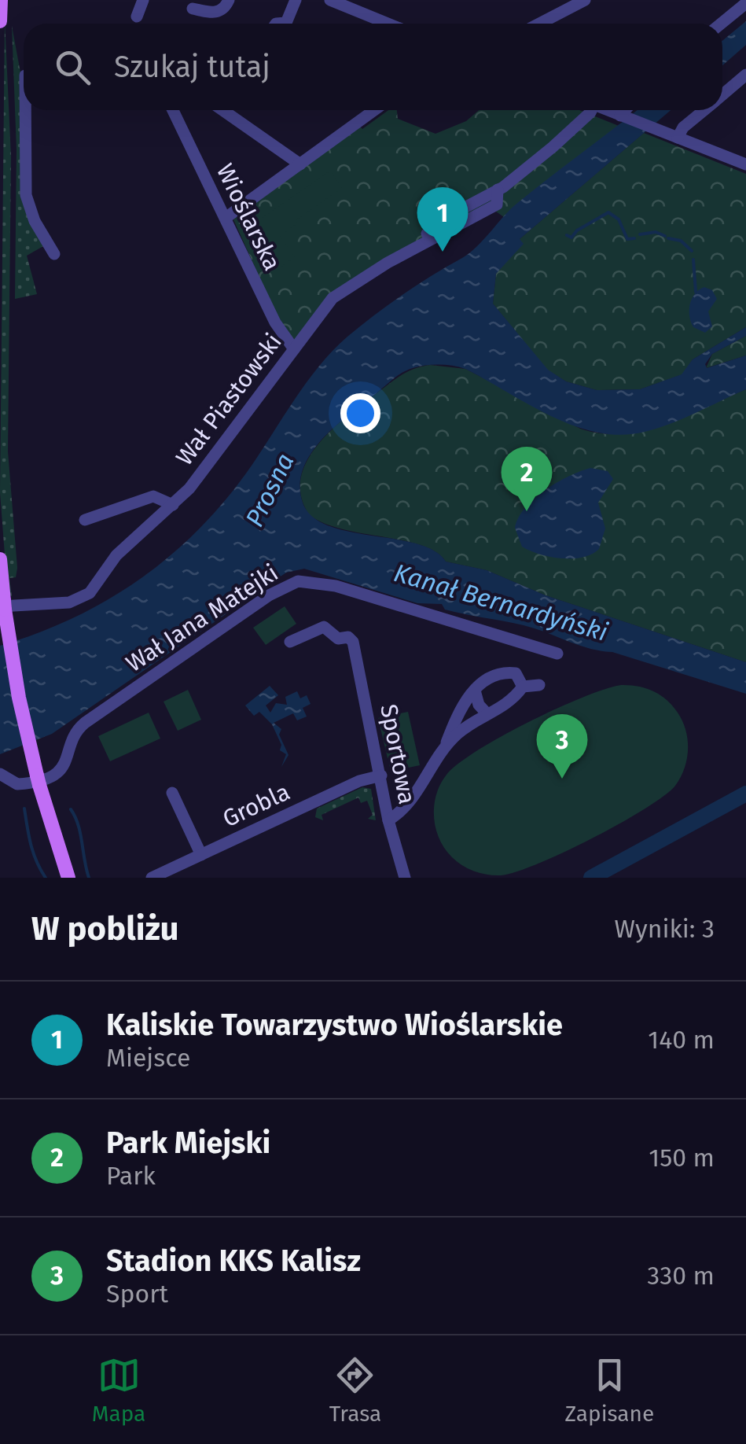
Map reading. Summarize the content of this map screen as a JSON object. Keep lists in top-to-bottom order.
{
  "streets": {
    "street": [
      "Wioślarska",
      "Wał Piastowski",
      "Wał Jana Matejki",
      "Sportowa",
      "Grobla"
    ]
  },
  "crossings": [
    ["Wioślarska", "Wał Piastowski"],
    ["Sportowa", "Grobla"]
  ],
  "water": ["Prosna", "Kanał Bernardyński"],
  "page": {
    "search": "Szukaj tutaj",
    "pins": ["1", "2", "3"],
    "heading": ["W pobliżu", "Wyniki: 3"],
    "list": [
      {
        "mark": "1",
        "name": "Kaliskie Towarzystwo Wioślarskie",
        "note": "Miejsce",
        "value": "140 m"
      },
      {
        "mark": "2",
        "name": "Park Miejski",
        "note": "Park",
        "value": "150 m"
      },
      {
        "mark": "3",
        "name": "Stadion KKS Kalisz",
        "note": "Sport",
        "value": "330 m"
      }
    ],
    "nav": ["Mapa", "Trasa", "Zapisane"]
  }
}
